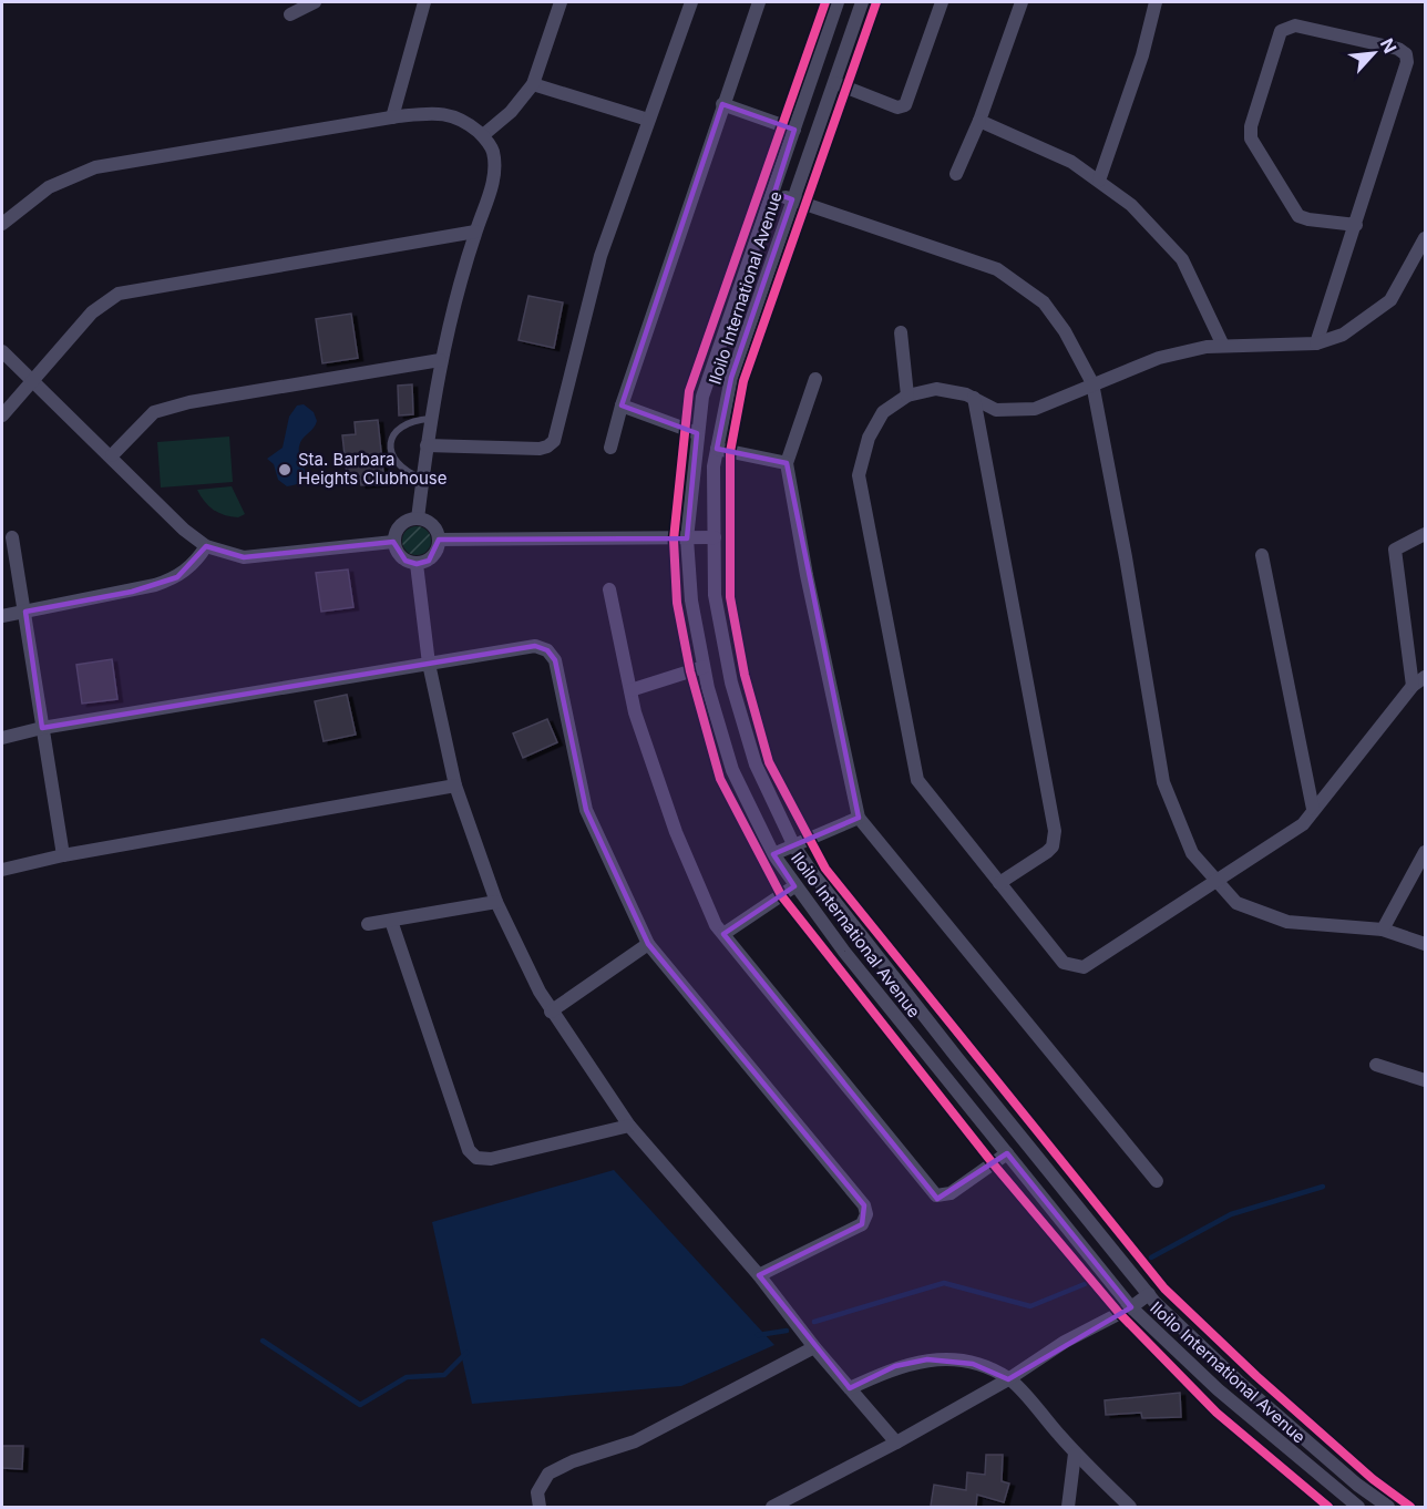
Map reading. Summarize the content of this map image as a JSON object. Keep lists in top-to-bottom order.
{
  "streets": {
    "street": ["Iloilo International Avenue"]
  },
  "places": ["Sta. Barbara Heights Clubhouse"],
  "north": "top right"
}
